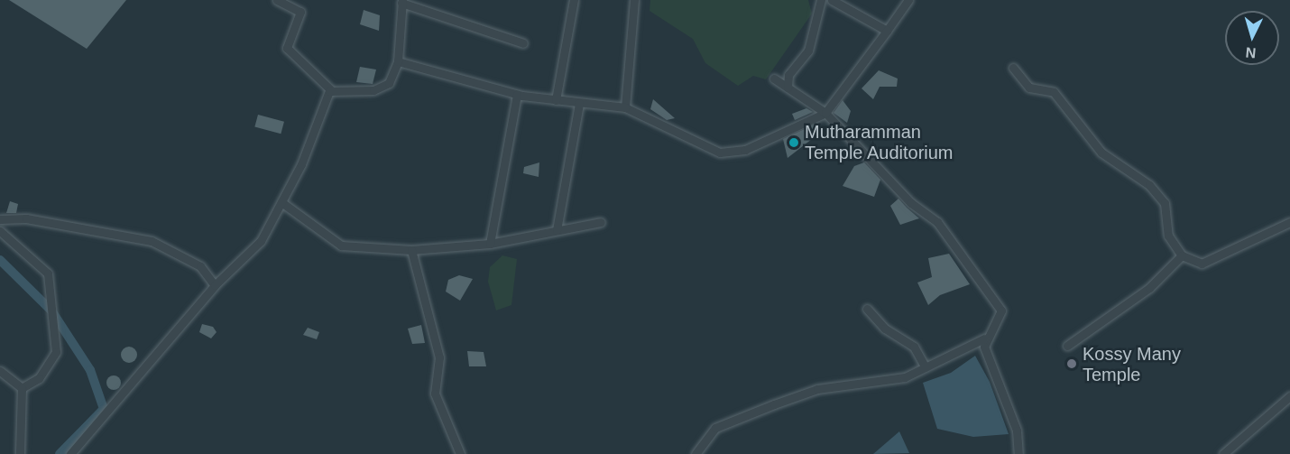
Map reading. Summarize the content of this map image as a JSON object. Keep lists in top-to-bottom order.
{
  "places": ["Mutharamman Temple Auditorium", "Kossy Many Temple"],
  "north": "bottom"
}
